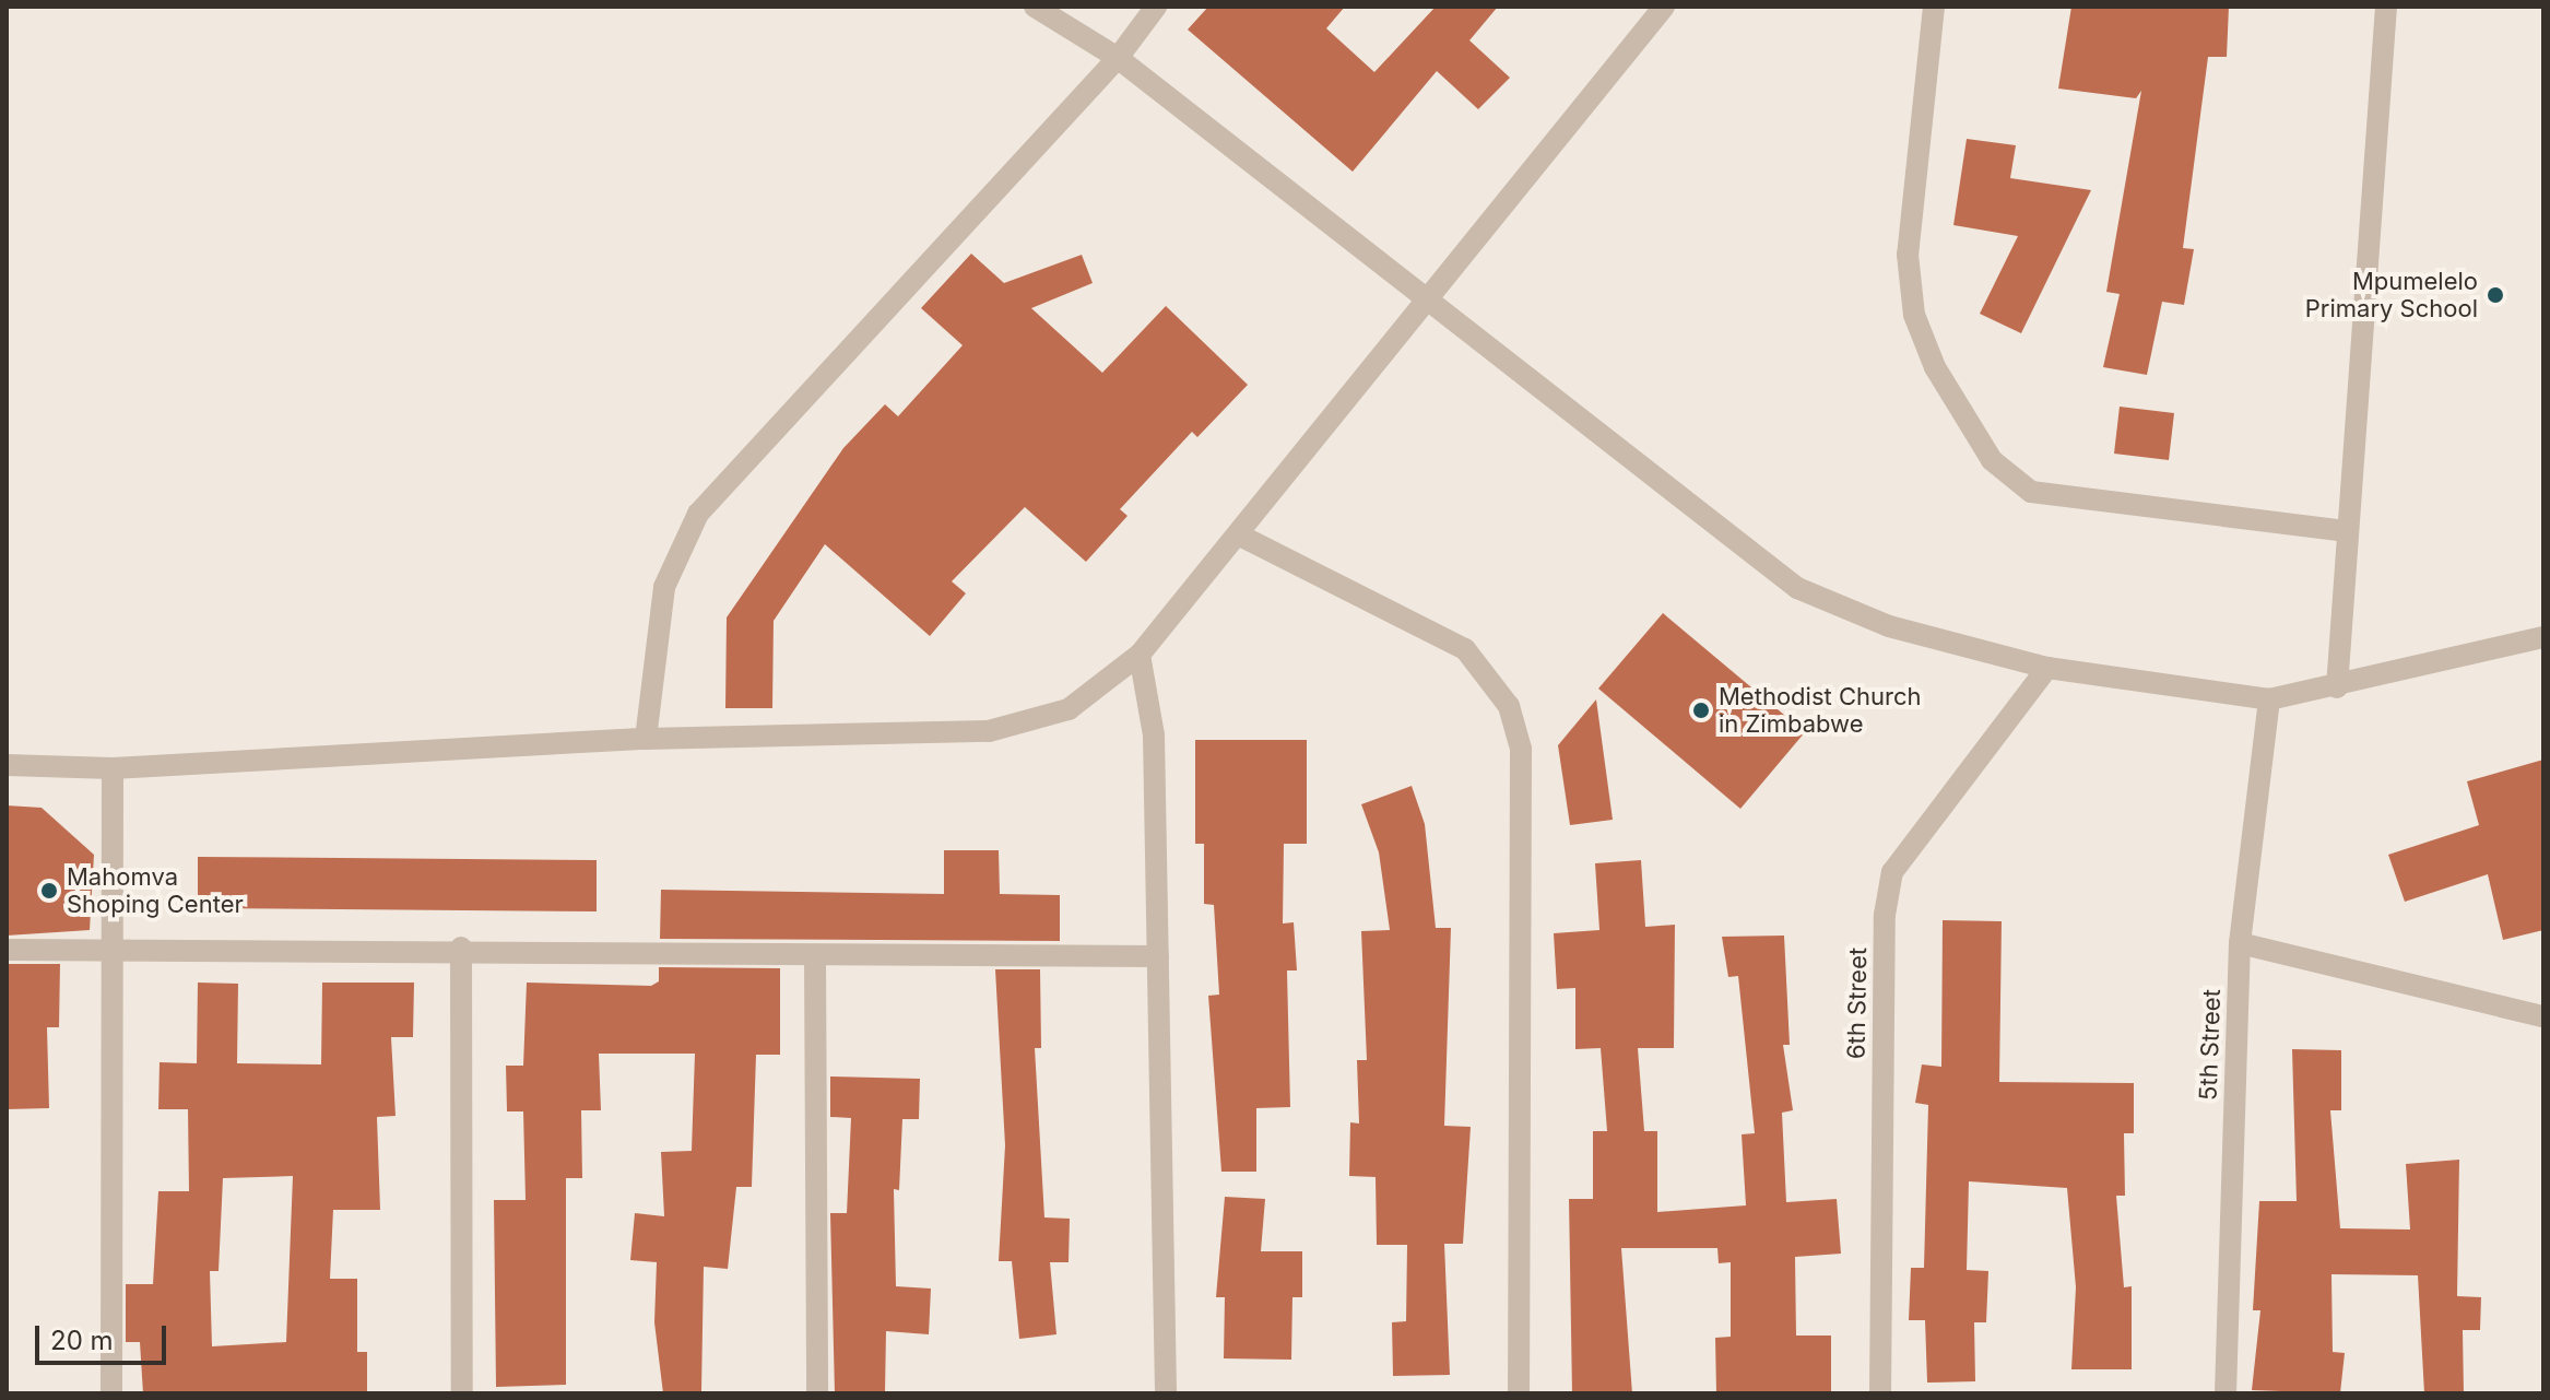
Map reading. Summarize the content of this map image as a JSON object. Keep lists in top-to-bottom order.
{
  "streets": {
    "street": ["6th Street", "5th Street"]
  },
  "places": ["Mpumelelo Primary School", "Methodist Church in Zimbabwe", "Mahomva Shoping Center"],
  "scale_bar": "20 m"
}
